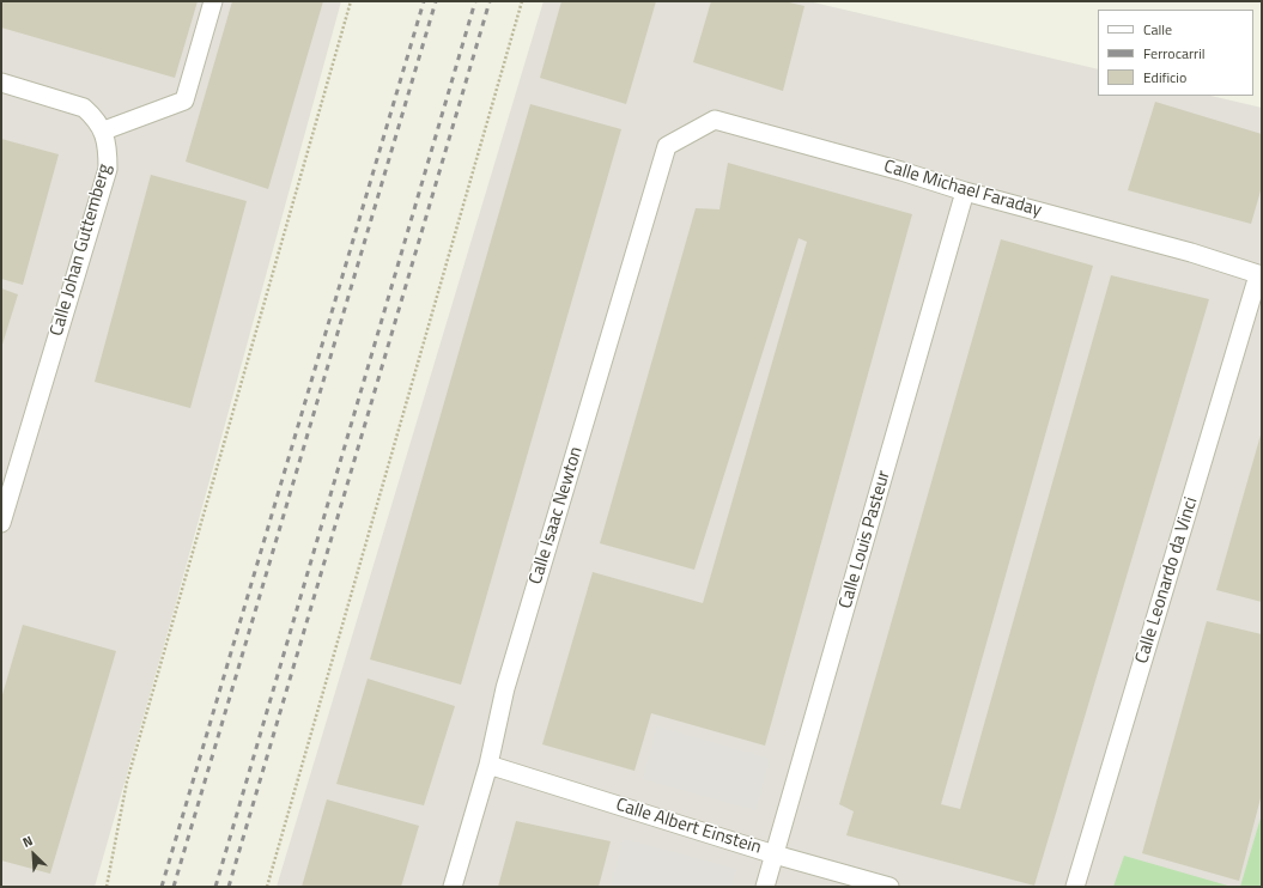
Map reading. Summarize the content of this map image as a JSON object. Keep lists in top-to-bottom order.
{
  "streets": {
    "street": [
      "Calle Michael Faraday",
      "Calle Johan Guttemberg",
      "Calle Isaac Newton",
      "Calle Louis Pasteur",
      "Calle Leonardo da Vinci",
      "Calle Albert Einstein"
    ]
  },
  "crossings": [
    ["Calle Michael Faraday", "Calle Isaac Newton"],
    ["Calle Michael Faraday", "Calle Louis Pasteur"],
    ["Calle Michael Faraday", "Calle Leonardo da Vinci"],
    ["Calle Isaac Newton", "Calle Albert Einstein"],
    ["Calle Louis Pasteur", "Calle Albert Einstein"]
  ],
  "legend": ["Calle", "Ferrocarril", "Edificio"],
  "north": "top left"
}
